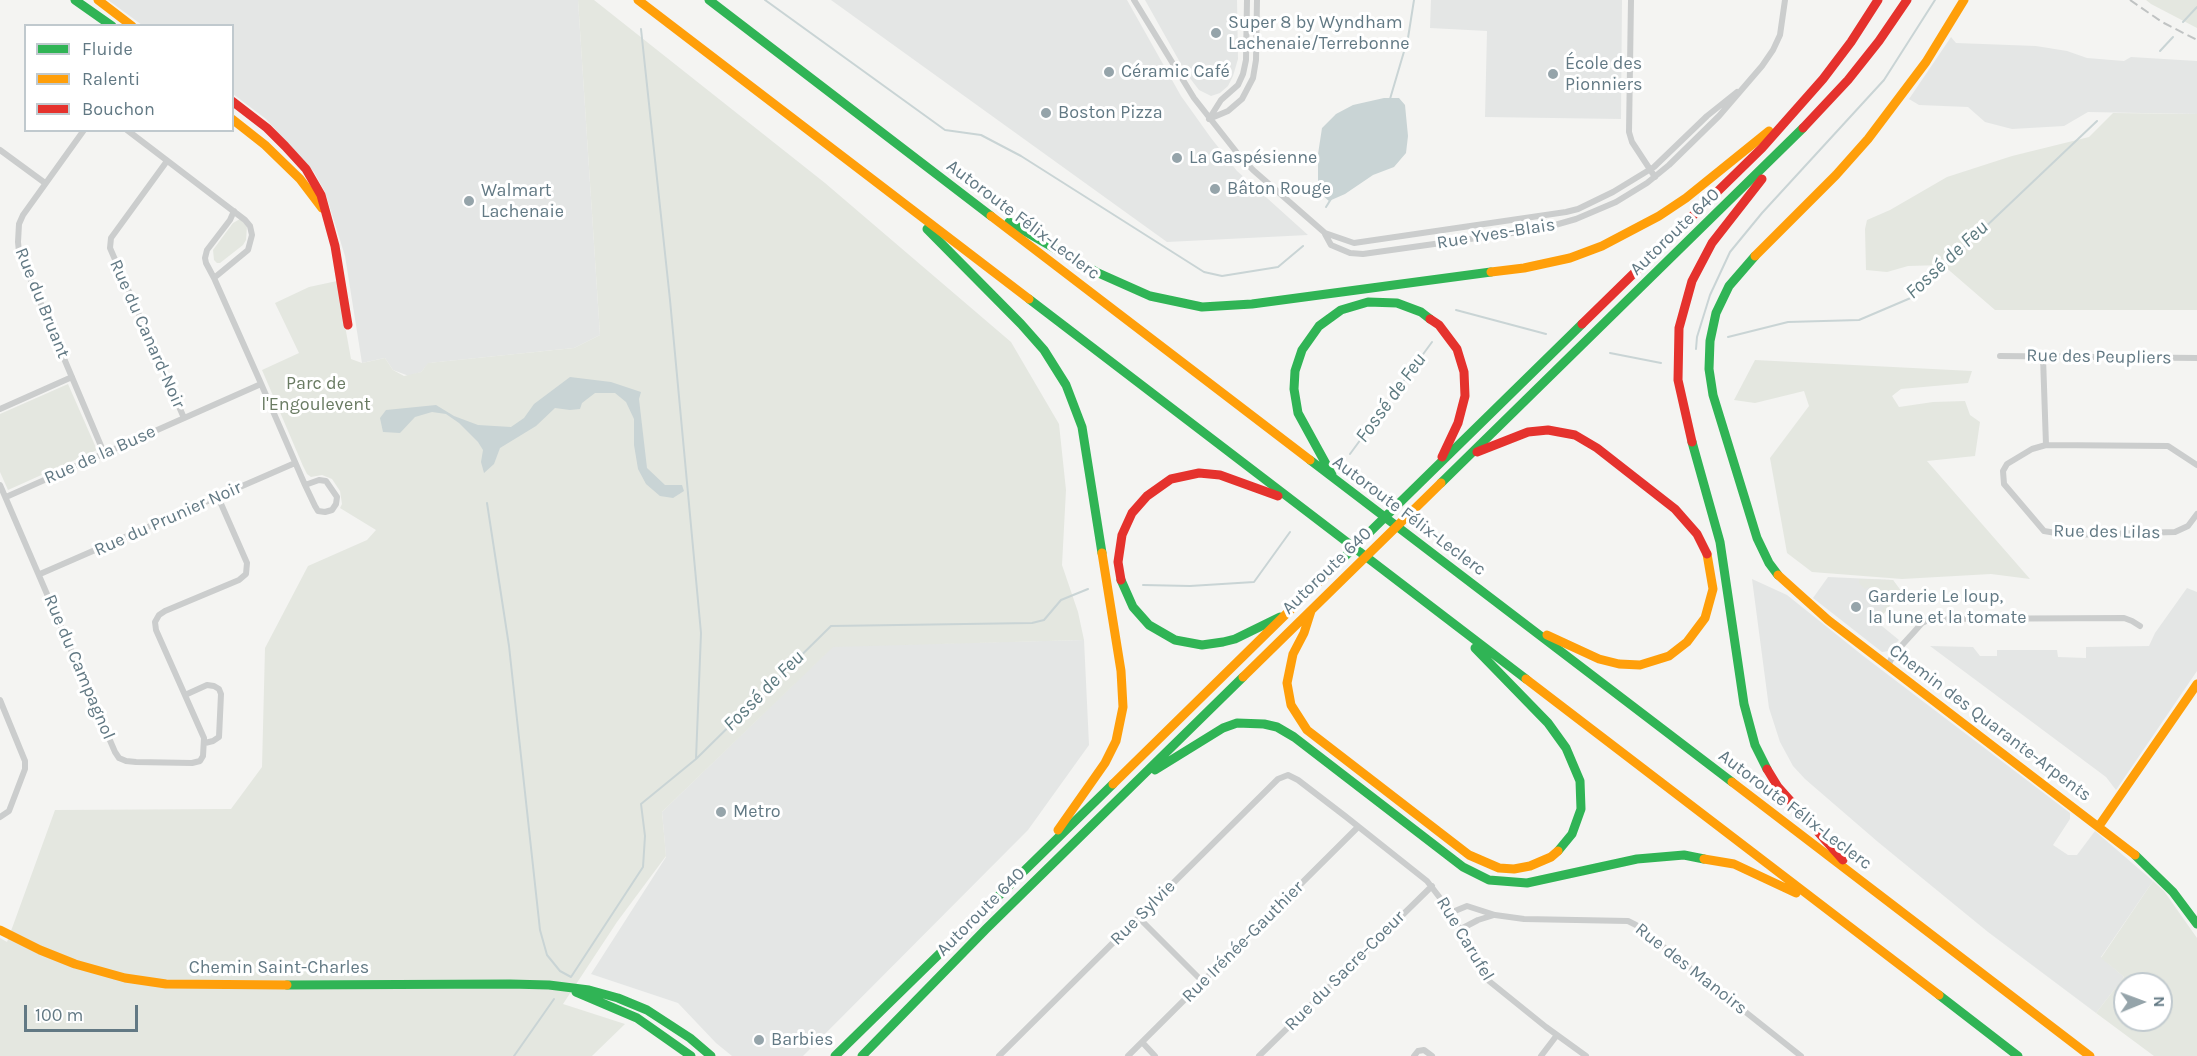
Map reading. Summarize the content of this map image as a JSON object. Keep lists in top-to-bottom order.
{
  "streets": {
    "main road": [
      "Autoroute Félix-Leclerc",
      "Autoroute 640",
      "Chemin des Quarante-Arpents",
      "Chemin Saint-Charles"
    ],
    "street": [
      "Rue Yves-Blais",
      "Rue du Bruant",
      "Rue du Canard-Noir",
      "Rue des Peupliers",
      "Rue de la Buse",
      "Rue du Prunier Noir",
      "Rue des Lilas",
      "Rue du Campagnol",
      "Rue Sylvie",
      "Rue Carufel",
      "Rue Irénée-Gauthier",
      "Rue des Manoirs",
      "Rue du Sacre-Coeur"
    ]
  },
  "crossings": [
    ["Rue du Bruant", "Rue de la Buse"],
    ["Rue du Canard-Noir", "Rue de la Buse"],
    ["Rue de la Buse", "Rue du Campagnol"],
    ["Rue du Prunier Noir", "Rue du Campagnol"],
    ["Rue Sylvie", "Rue Carufel"],
    ["Rue Carufel", "Rue Irénée-Gauthier"],
    ["Rue Carufel", "Rue des Manoirs"],
    ["Rue Carufel", "Rue du Sacre-Coeur"]
  ],
  "water": ["Fossé de Feu"],
  "parks": ["Parc de l'Engoulevent"],
  "places": [
    "Super 8 by Wyndham Lachenaie/Terrebonne",
    "Céramic Café",
    "École des Pionniers",
    "Boston Pizza",
    "La Gaspésienne",
    "Bâton Rouge",
    "Walmart Lachenaie",
    "Garderie Le loup, la lune et la tomate",
    "Metro",
    "Barbies"
  ],
  "legend": ["Fluide", "Ralenti", "Bouchon"],
  "scale_bar": "100 m",
  "north": "right"
}
